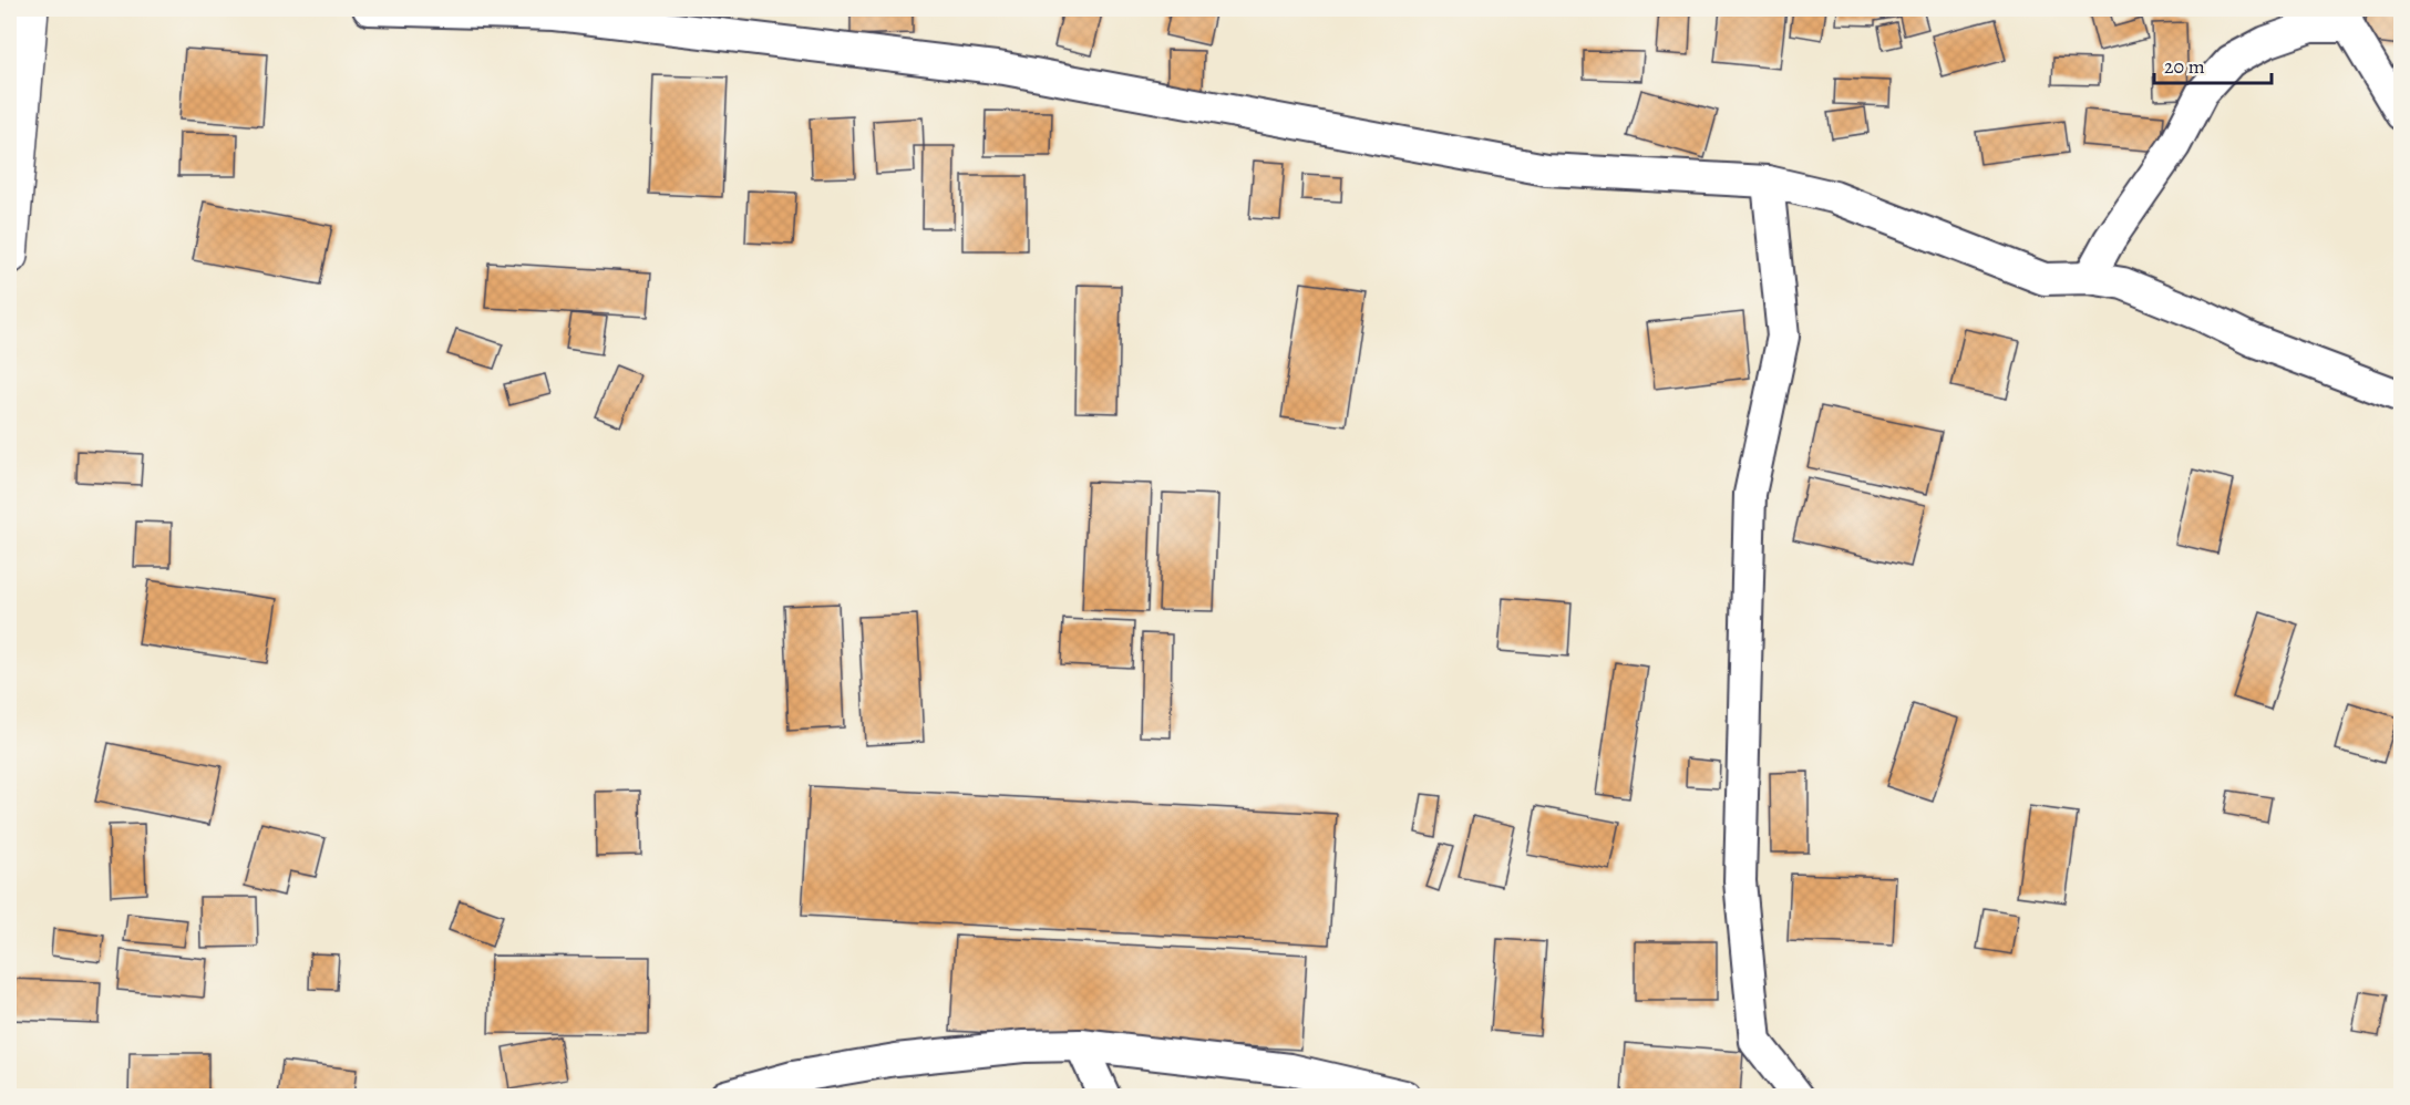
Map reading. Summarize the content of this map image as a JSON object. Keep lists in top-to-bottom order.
{
  "scale_bar": "20 m"
}
